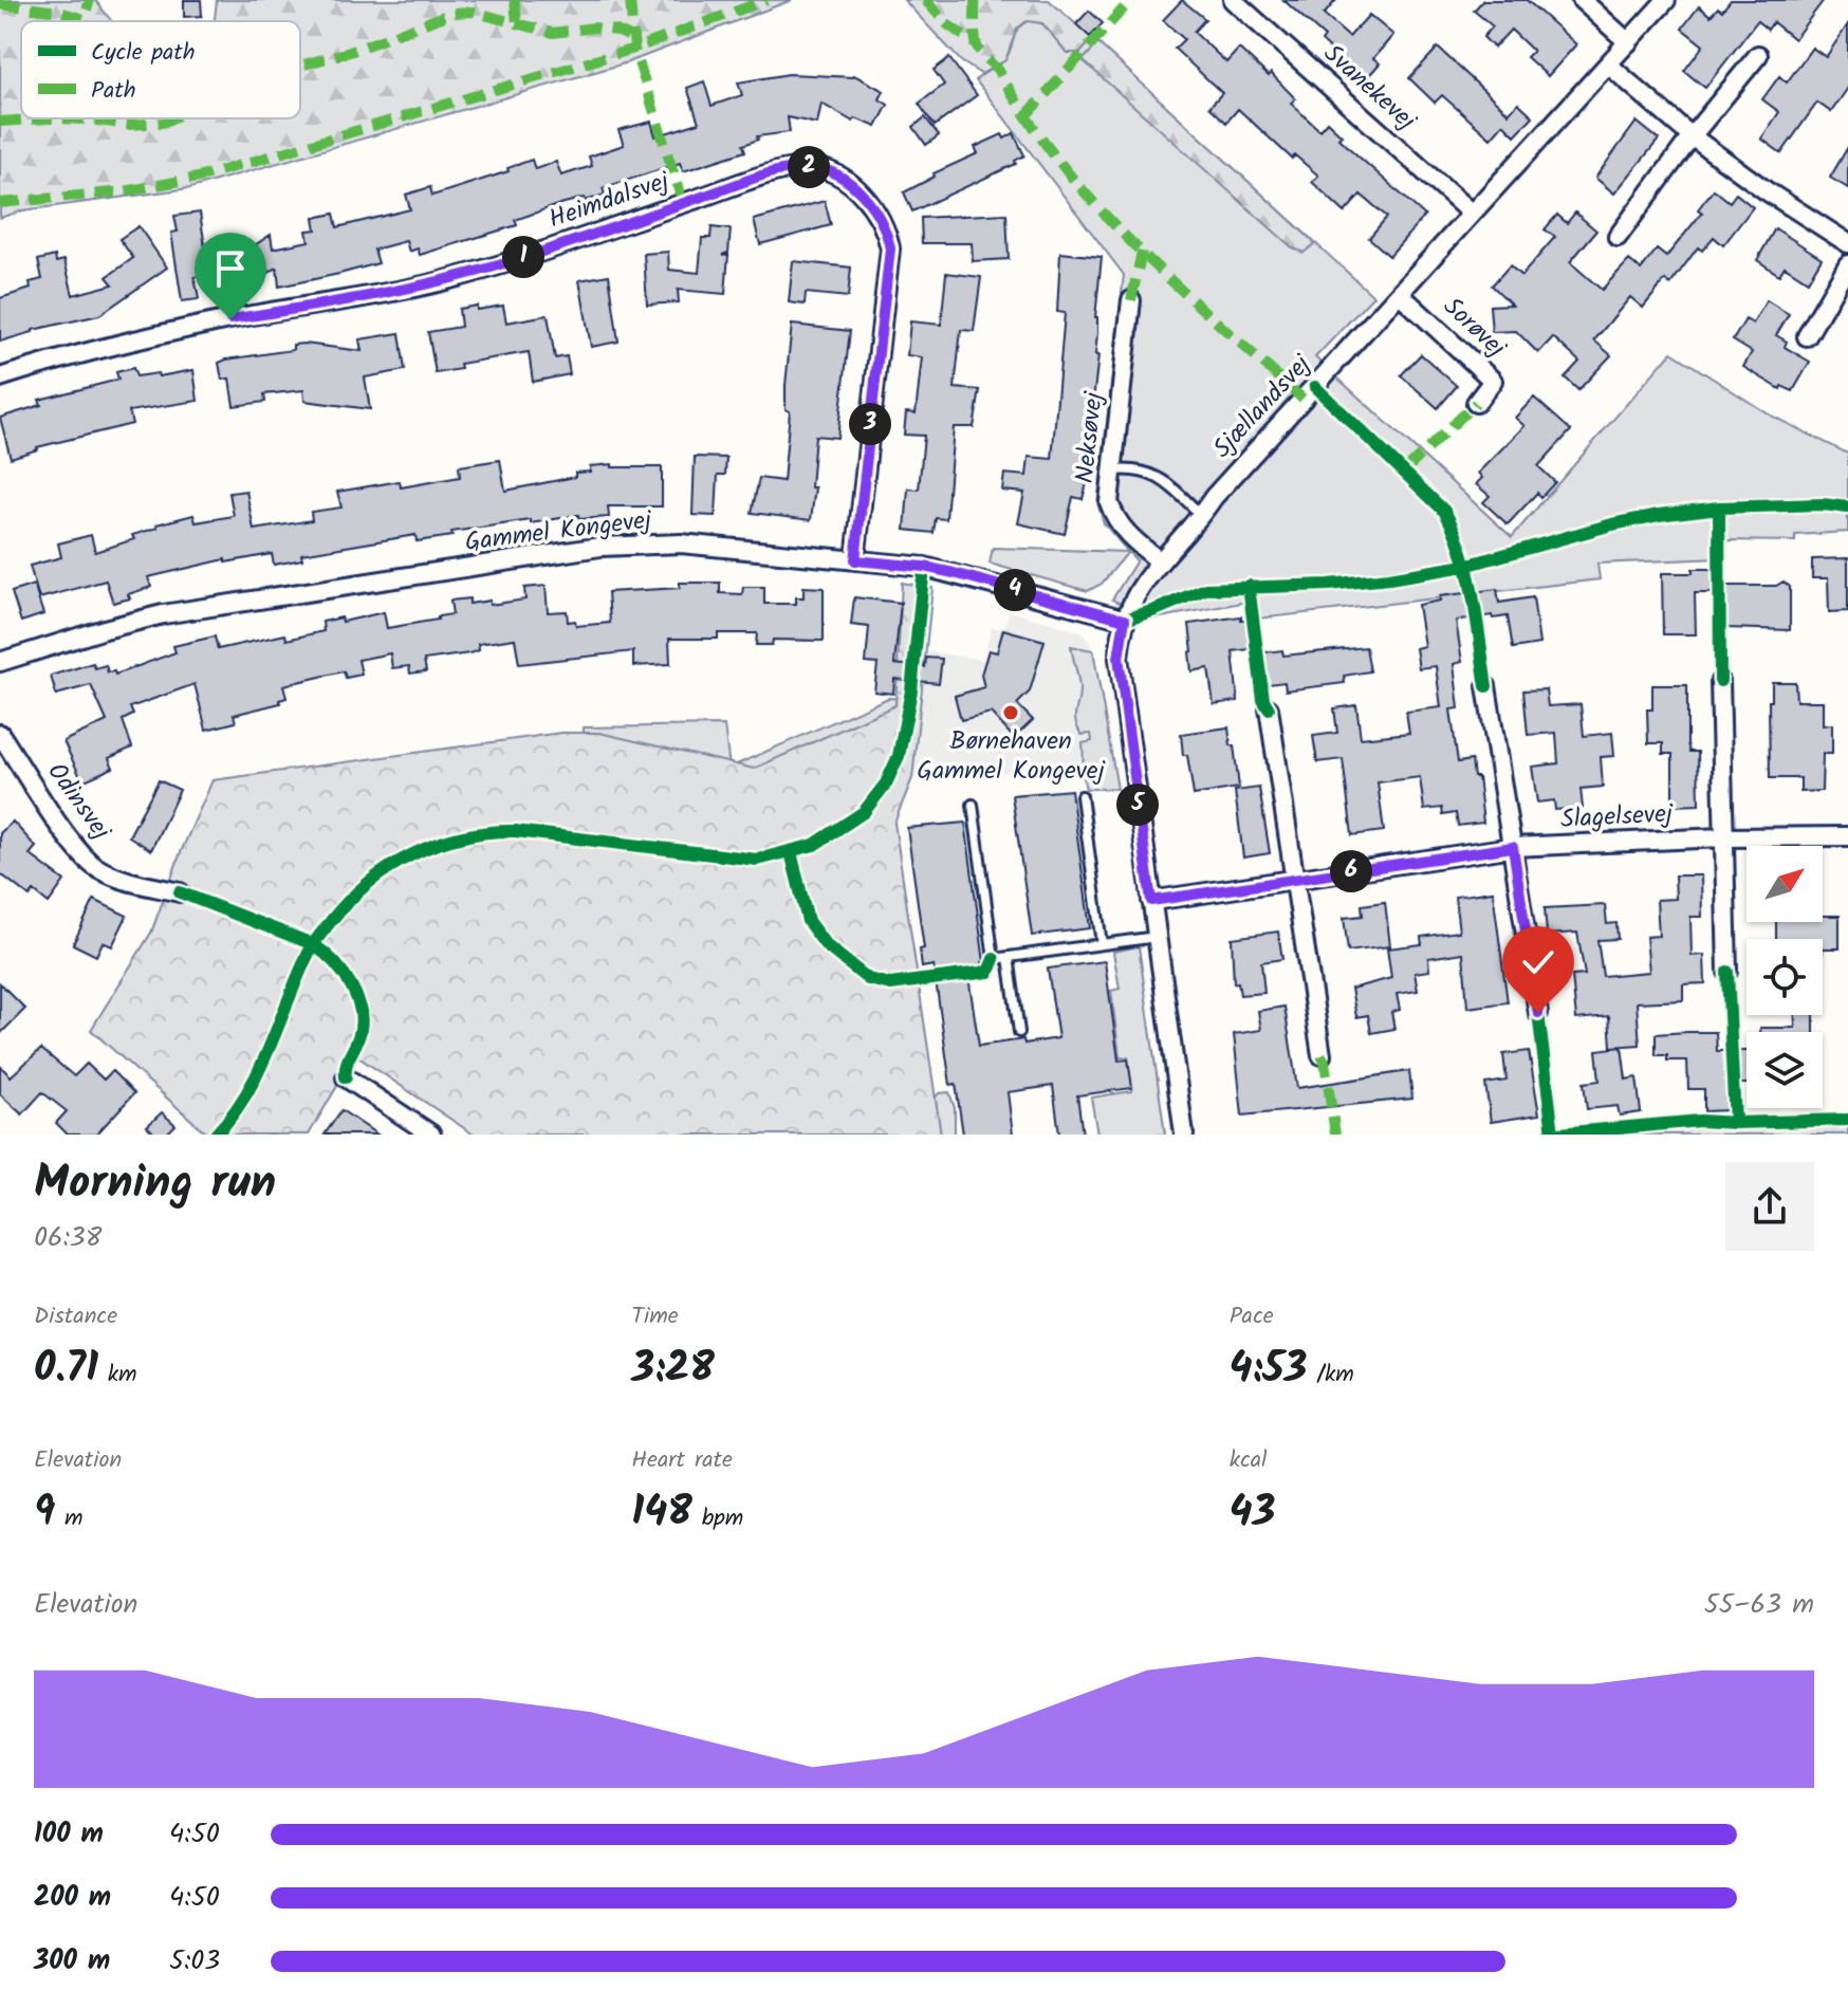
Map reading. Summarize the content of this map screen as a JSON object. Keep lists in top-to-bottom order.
{
  "streets": {
    "street": [
      "Svanekevej",
      "Heimdalsvej",
      "Sorøvej",
      "Sjællandsvej",
      "Neksøvej",
      "Gammel Kongevej",
      "Odinsvej",
      "Slagelsevej"
    ]
  },
  "crossings": [
    ["Svanekevej", "Sjællandsvej"],
    ["Heimdalsvej", "Gammel Kongevej"],
    ["Sorøvej", "Sjællandsvej"],
    ["Sjællandsvej", "Neksøvej"],
    ["Sjællandsvej", "Gammel Kongevej"],
    ["Sjællandsvej", "Slagelsevej"]
  ],
  "places": ["Børnehaven Gammel Kongevej"],
  "legend": ["Cycle path", "Path"],
  "north": "top right",
  "page": {
    "pins": [
      "2",
      "1",
      "3",
      "4",
      "5",
      "6"
    ],
    "heading": ["Morning run", "06:38"],
    "stats": [
      ["Distance", "0.71 km"],
      ["Time", "3:28"],
      ["Pace", "4:53 /km"],
      ["Elevation", "9 m"],
      ["Heart rate", "148 bpm"],
      ["kcal", "43"]
    ],
    "chart": ["Elevation", "55–63 m"],
    "list": [
      {
        "name": "100 m",
        "note": "4:50"
      },
      {
        "name": "200 m",
        "note": "4:50"
      },
      {
        "name": "300 m",
        "note": "5:03"
      }
    ]
  }
}
